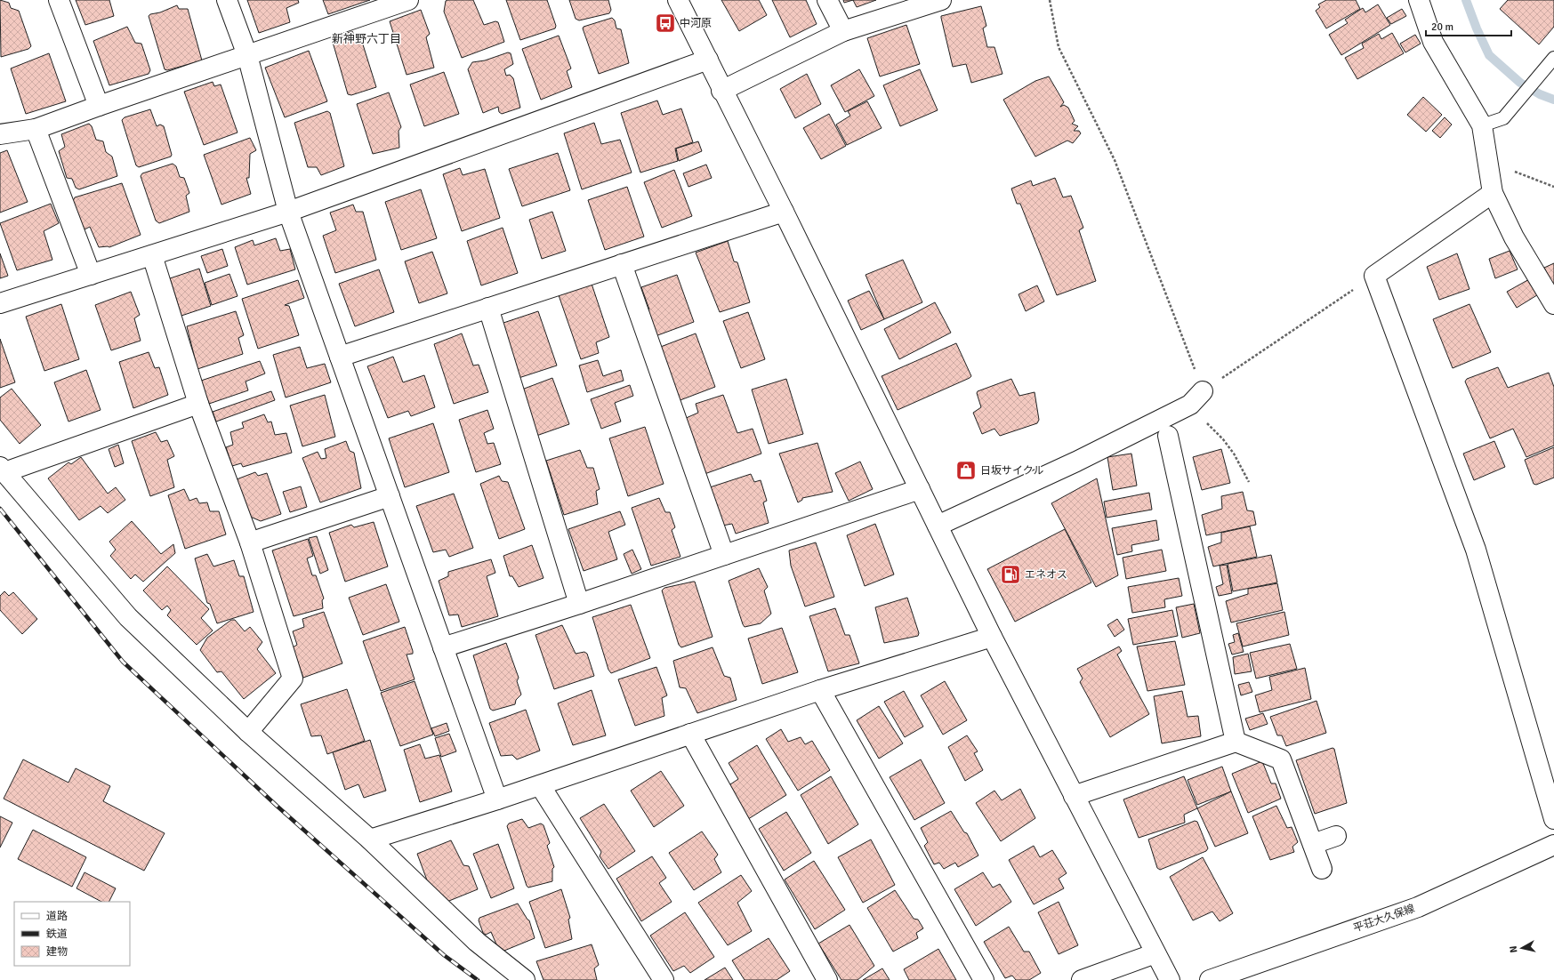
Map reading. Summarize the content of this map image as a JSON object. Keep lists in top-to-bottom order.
{
  "streets": {
    "street": ["平荘大久保線"]
  },
  "districts": ["新神野六丁目"],
  "places": {
    "bus stop": ["中河原"],
    "shop": ["日坂サイクル"],
    "fuel station": ["エネオス"]
  },
  "legend": ["道路", "鉄道", "建物"],
  "scale_bar": "20 m",
  "north": "left"
}
